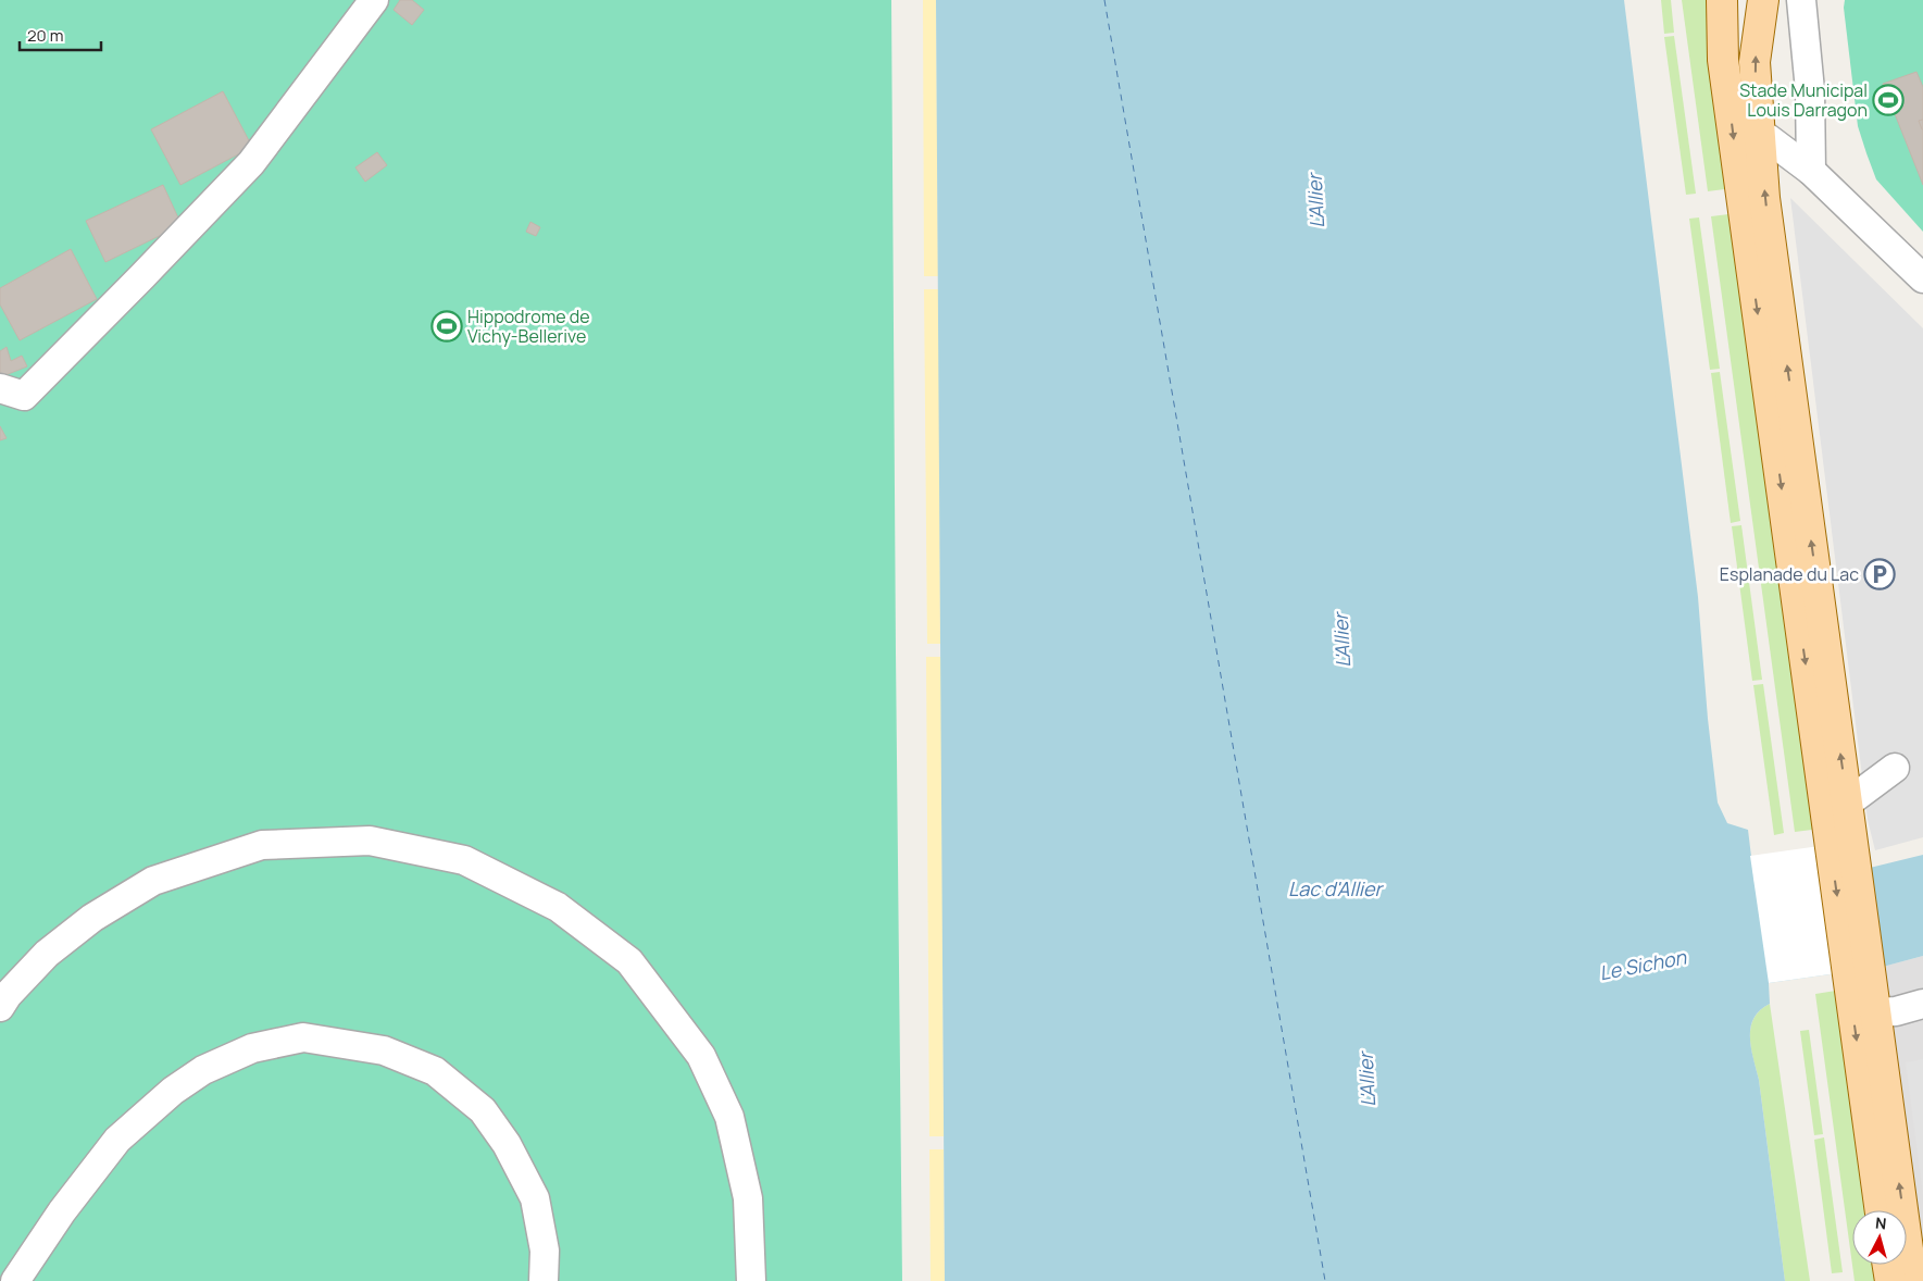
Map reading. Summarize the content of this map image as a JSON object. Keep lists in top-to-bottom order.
{
  "water": ["L'Allier", "Lac d'Allier", "Le Sichon"],
  "places": {
    "sports": ["Stade Municipal Louis Darragon", "Hippodrome de Vichy-Bellerive"],
    "parking": ["Esplanade du Lac"]
  },
  "scale_bar": "20 m",
  "north": "top"
}
